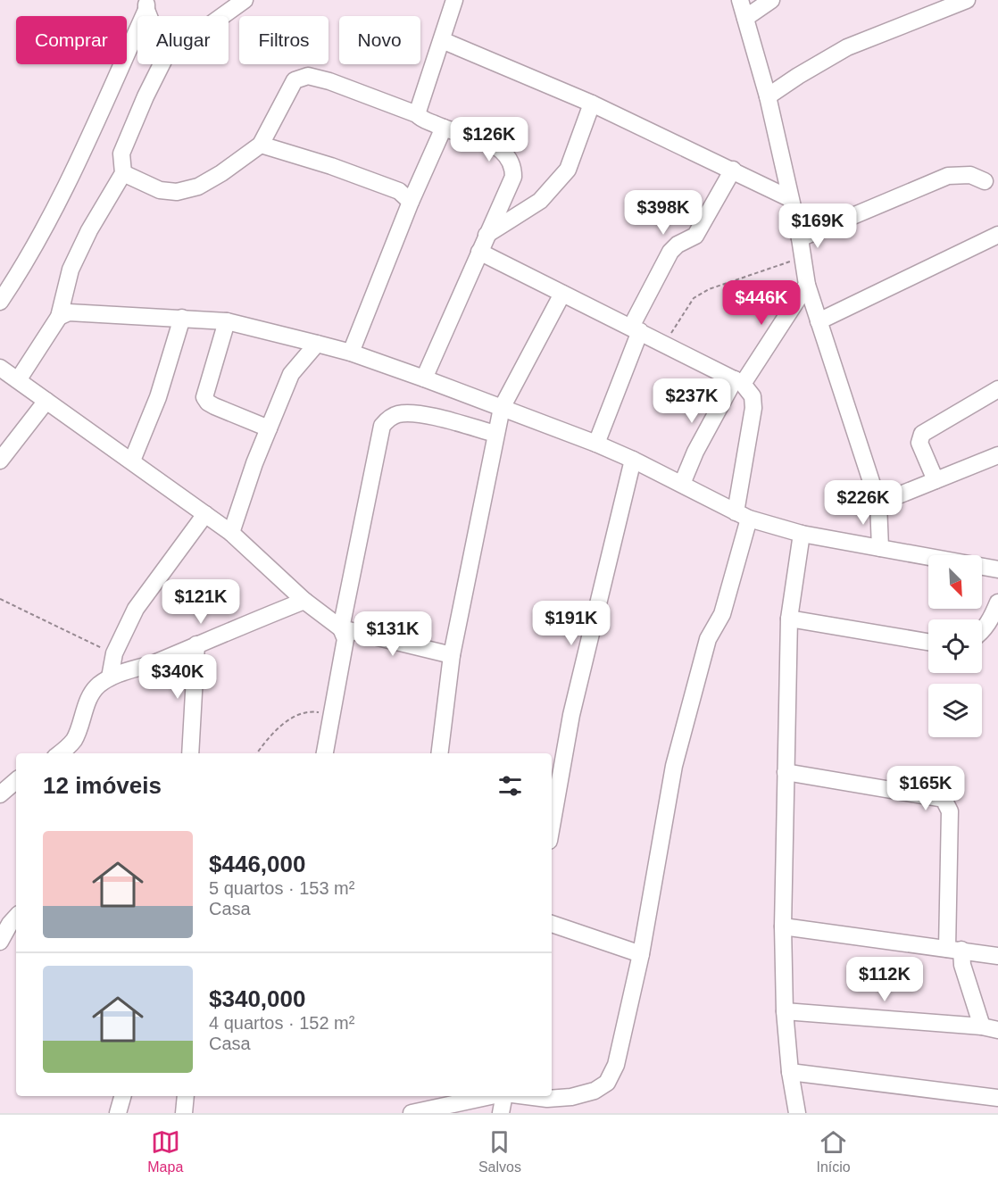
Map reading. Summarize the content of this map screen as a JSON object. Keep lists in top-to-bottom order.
{
  "north": "bottom right",
  "page": {
    "chip": [
      "Comprar",
      "Alugar",
      "Filtros",
      "Novo"
    ],
    "price": [
      "$126K",
      "$398K",
      "$169K",
      "$446K",
      "$237K",
      "$226K",
      "$121K",
      "$191K",
      "$131K",
      "$340K",
      "$165K",
      "$112K"
    ],
    "heading": "12 imóveis",
    "list": [
      {
        "name": "$446,000",
        "note": "5 quartos · 153 m² · Casa"
      },
      {
        "name": "$340,000",
        "note": "4 quartos · 152 m² · Casa"
      }
    ],
    "tabs": ["Mapa", "Salvos", "Início"]
  }
}
